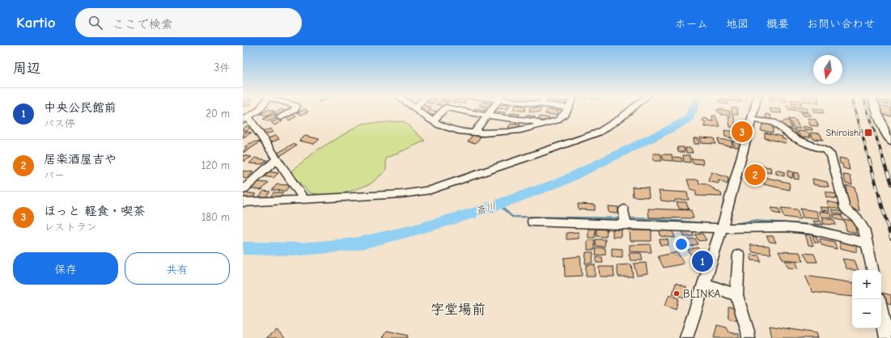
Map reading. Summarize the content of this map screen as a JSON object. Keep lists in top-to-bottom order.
{
  "districts": ["字堂場前"],
  "water": ["斎川"],
  "places": {
    "transit": ["Shiroishi"],
    "other": ["BLINKA"]
  },
  "north": "bottom",
  "page": {
    "header": "Kartio",
    "search": "ここで検索",
    "nav": [
      "ホーム",
      "地図",
      "概要",
      "お問い合わせ"
    ],
    "heading": ["周辺", "3件"],
    "list": [
      {
        "mark": "1",
        "name": "中央公民館前",
        "note": "バス停",
        "value": "20 m"
      },
      {
        "mark": "2",
        "name": "居楽酒屋吉や",
        "note": "バー",
        "value": "120 m"
      },
      {
        "mark": "3",
        "name": "ほっと 軽食・喫茶",
        "note": "レストラン",
        "value": "180 m"
      }
    ],
    "pins": ["3", "2", "1"],
    "buttons": ["保存", "共有"],
    "map_buttons": ["+", "−"]
  }
}
